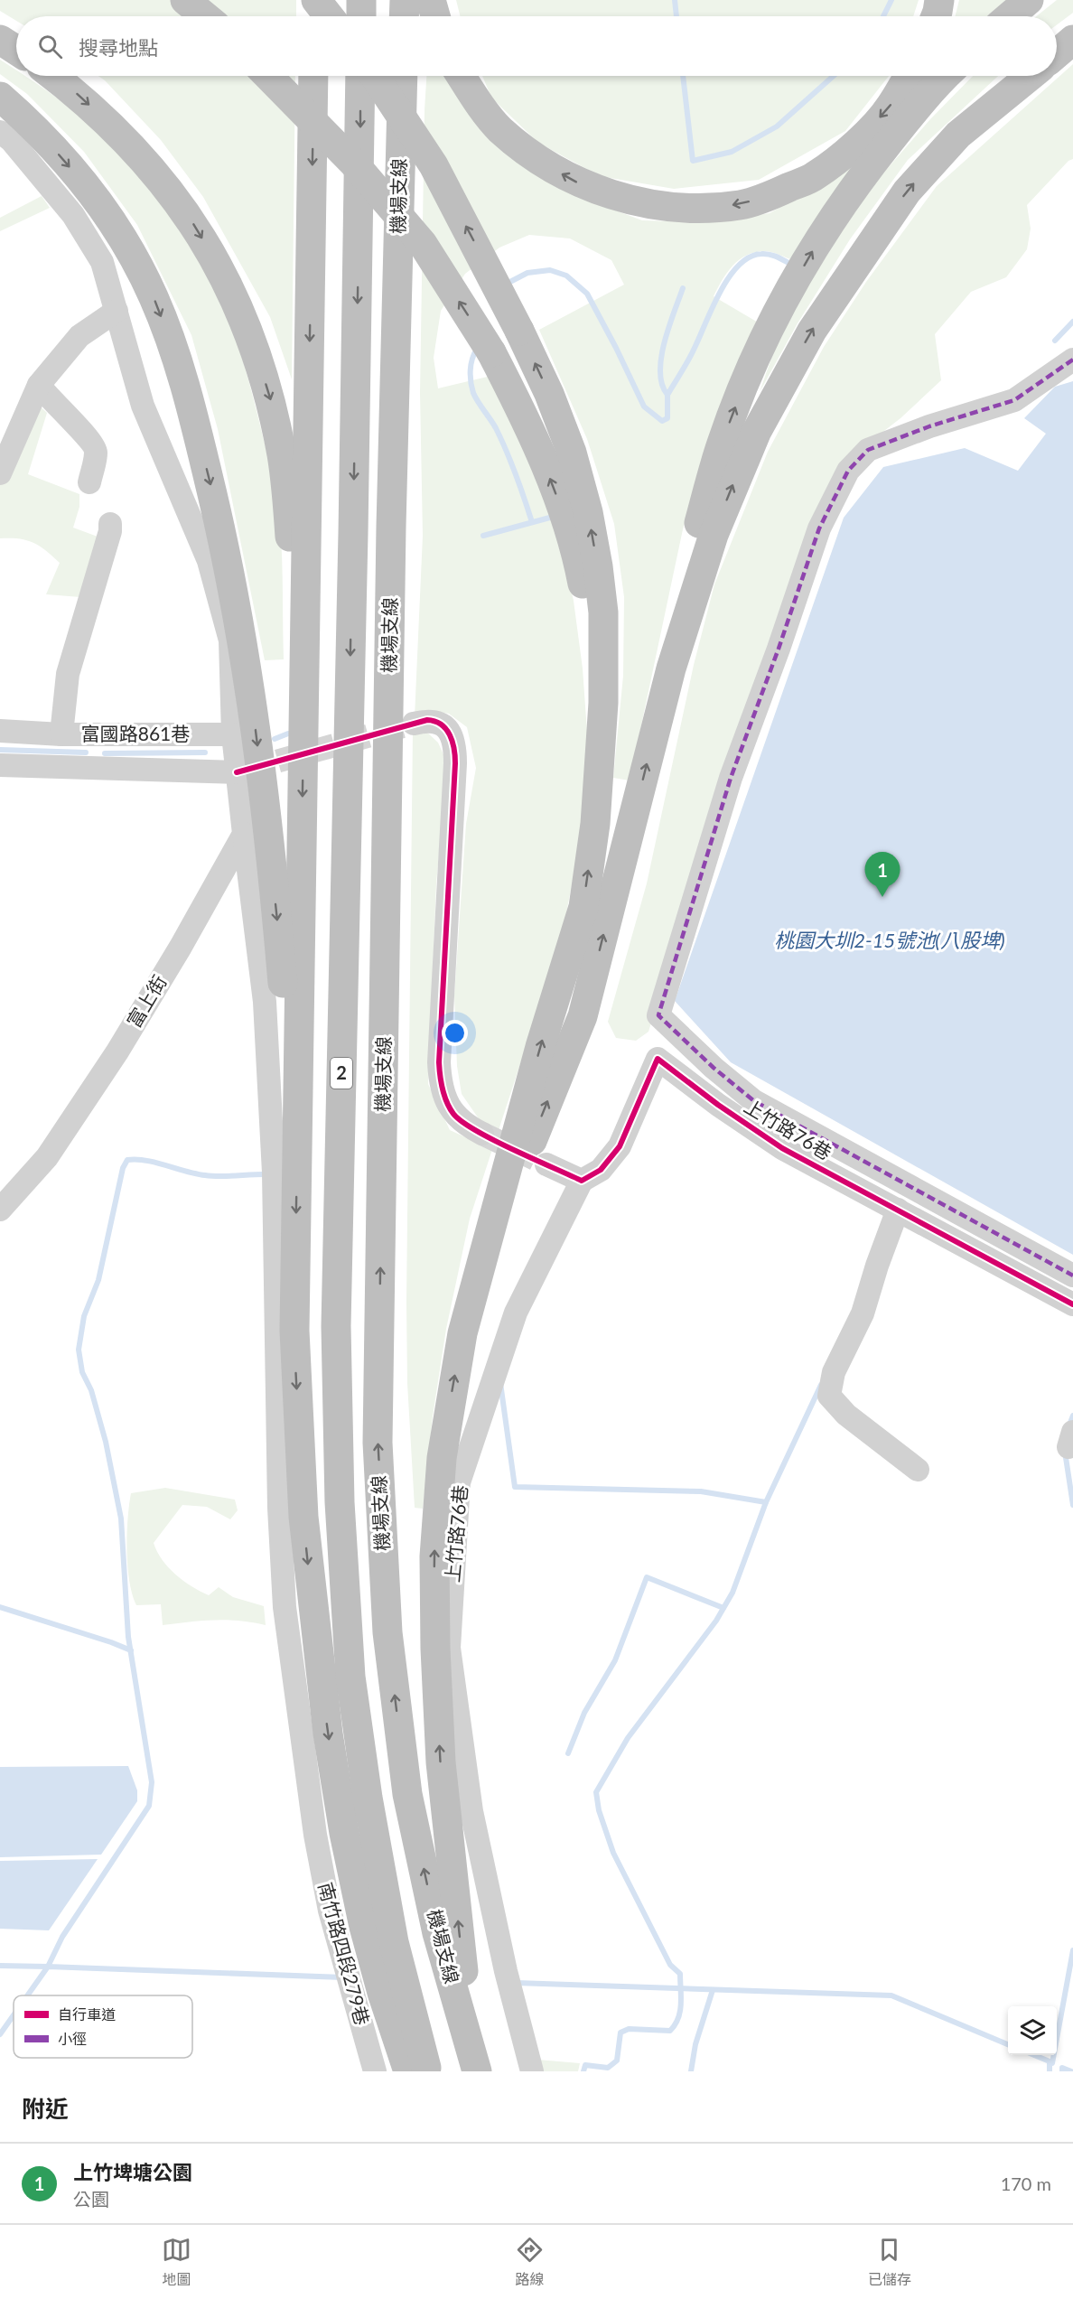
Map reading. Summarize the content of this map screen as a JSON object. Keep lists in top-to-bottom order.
{
  "streets": {
    "highway": ["機場支線", "2"],
    "street": [
      "富國路861巷",
      "富上街",
      "上竹路76巷",
      "南竹路四段279巷"
    ]
  },
  "crossings": [
    ["富上街", "南竹路四段279巷"]
  ],
  "water": ["桃園大圳2-15號池(八股埤)"],
  "legend": ["自行車道", "小徑"],
  "page": {
    "search": "搜尋地點",
    "pins": "1",
    "heading": "附近",
    "list": [
      {
        "mark": "1",
        "name": "上竹埤塘公園",
        "note": "公園",
        "value": "170 m"
      }
    ],
    "nav": ["地圖", "路線", "已儲存"]
  }
}
